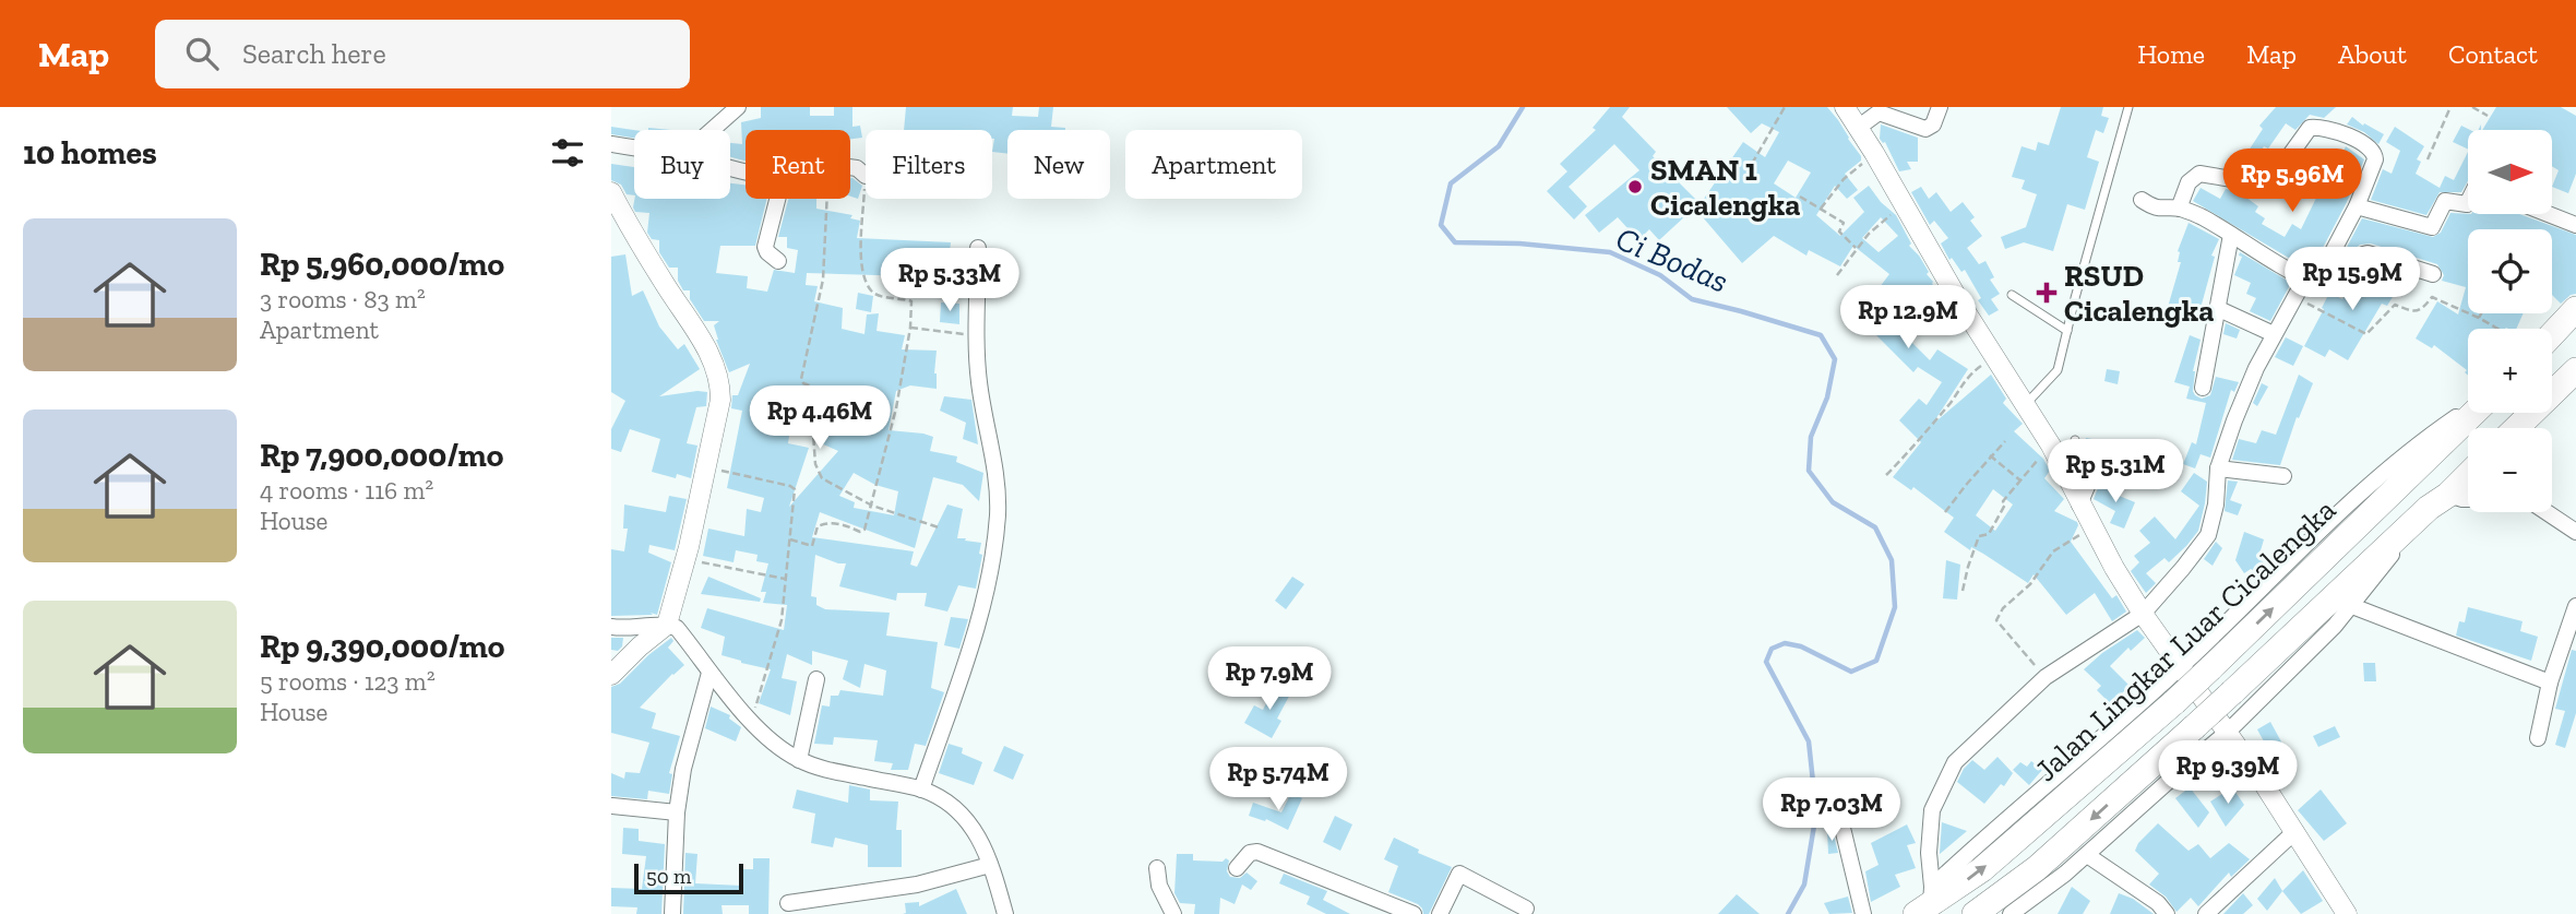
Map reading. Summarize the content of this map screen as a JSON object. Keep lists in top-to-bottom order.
{
  "streets": {
    "highway": ["Jalan Lingkar Luar Cicalengka"]
  },
  "water": ["Ci Bodas"],
  "places": {
    "other": ["SMAN 1 Cicalengka"],
    "health": ["RSUD Cicalengka"]
  },
  "scale_bar": "50 m",
  "north": "right",
  "page": {
    "header": "Map",
    "search": "Search here",
    "nav": [
      "Home",
      "Map",
      "About",
      "Contact"
    ],
    "heading": "10 homes",
    "map_buttons": ["+", "−"],
    "chip": [
      "Buy",
      "Rent",
      "Filters",
      "New",
      "Apartment"
    ],
    "price": [
      "Rp 5.96M",
      "Rp 15.9M",
      "Rp 5.33M",
      "Rp 12.9M",
      "Rp 4.46M",
      "Rp 5.31M",
      "Rp 7.9M",
      "Rp 9.39M",
      "Rp 5.74M",
      "Rp 7.03M"
    ],
    "list": [
      {
        "name": "Rp 5,960,000/mo",
        "note": "3 rooms · 83 m² · Apartment"
      },
      {
        "name": "Rp 7,900,000/mo",
        "note": "4 rooms · 116 m² · House"
      },
      {
        "name": "Rp 9,390,000/mo",
        "note": "5 rooms · 123 m² · House"
      }
    ],
    "scale": "50 m"
  }
}
